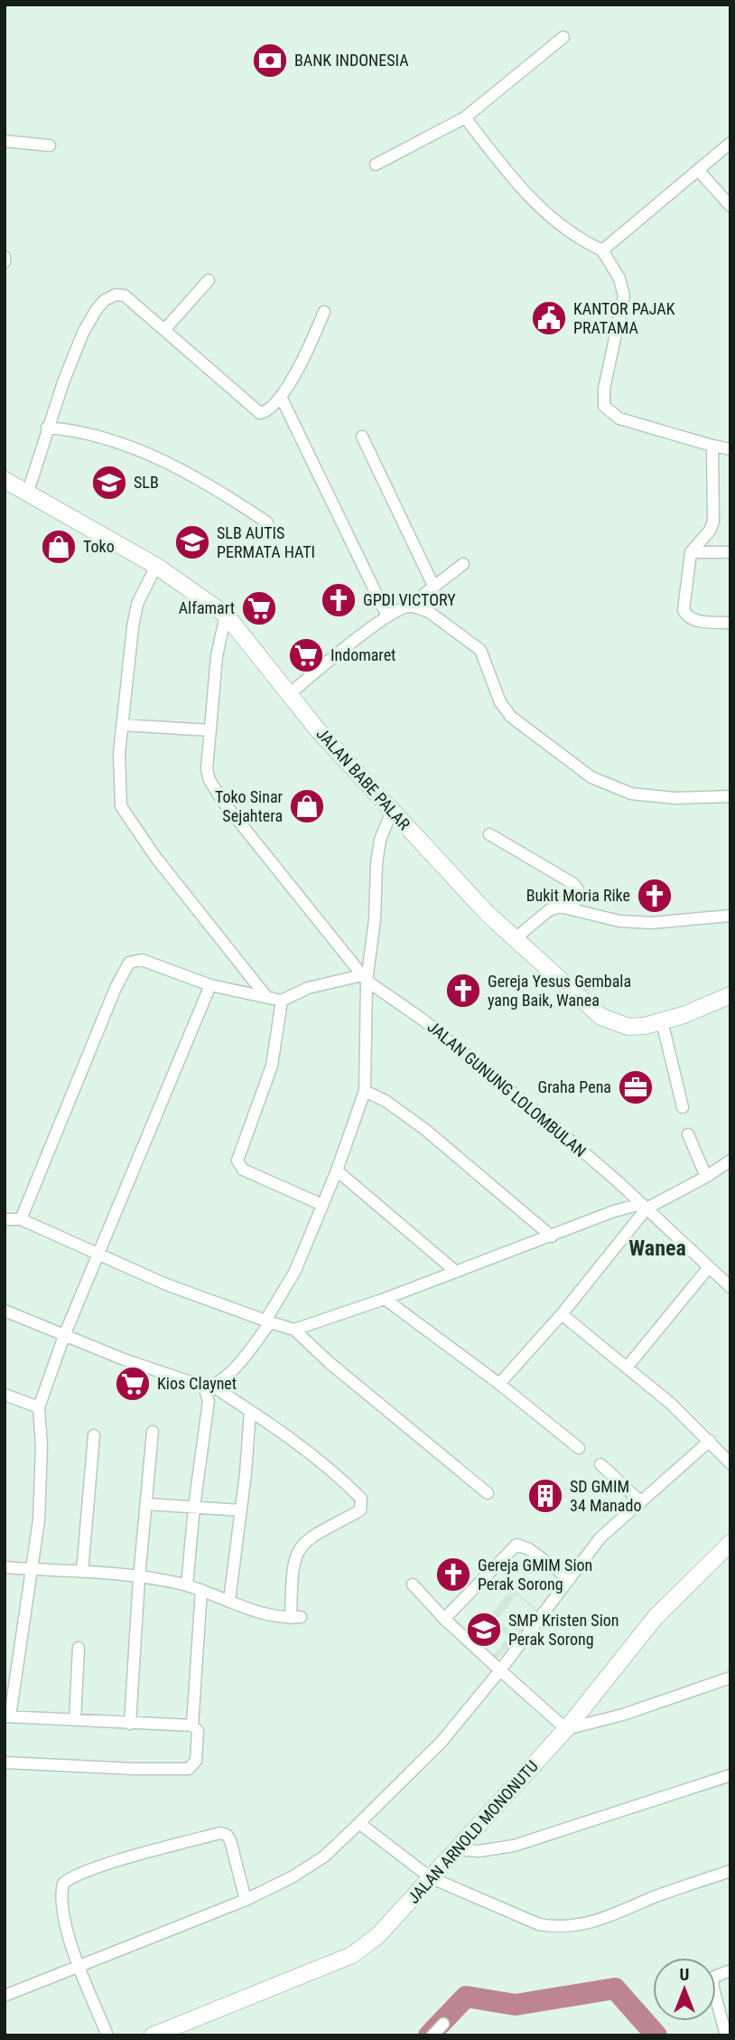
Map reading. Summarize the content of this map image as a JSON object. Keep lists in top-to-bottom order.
{
  "streets": {
    "street": ["JALAN BABE PALAR", "JALAN GUNUNG LOLOMBULAN", "JALAN ARNOLD MONONUTU"]
  },
  "crossings": [
    ["JALAN BABE PALAR", "JALAN GUNUNG LOLOMBULAN"]
  ],
  "districts": ["Wanea"],
  "places": {
    "bank": ["BANK INDONESIA"],
    "public building": ["KANTOR PAJAK PRATAMA"],
    "school or university": ["SLB", "SLB AUTIS PERMATA HATI", "SMP Kristen Sion Perak Sorong"],
    "shop": ["Toko", "Toko Sinar Sejahtera"],
    "church": [
      "GPDI VICTORY",
      "Bukit Moria Rike",
      "Gereja Yesus Gembala yang Baik, Wanea",
      "Gereja GMIM Sion Perak Sorong"
    ],
    "supermarket": ["Alfamart", "Indomaret", "Kios Claynet"],
    "office": ["Graha Pena"],
    "building": ["SD GMIM 34 Manado"]
  },
  "north": "top"
}
